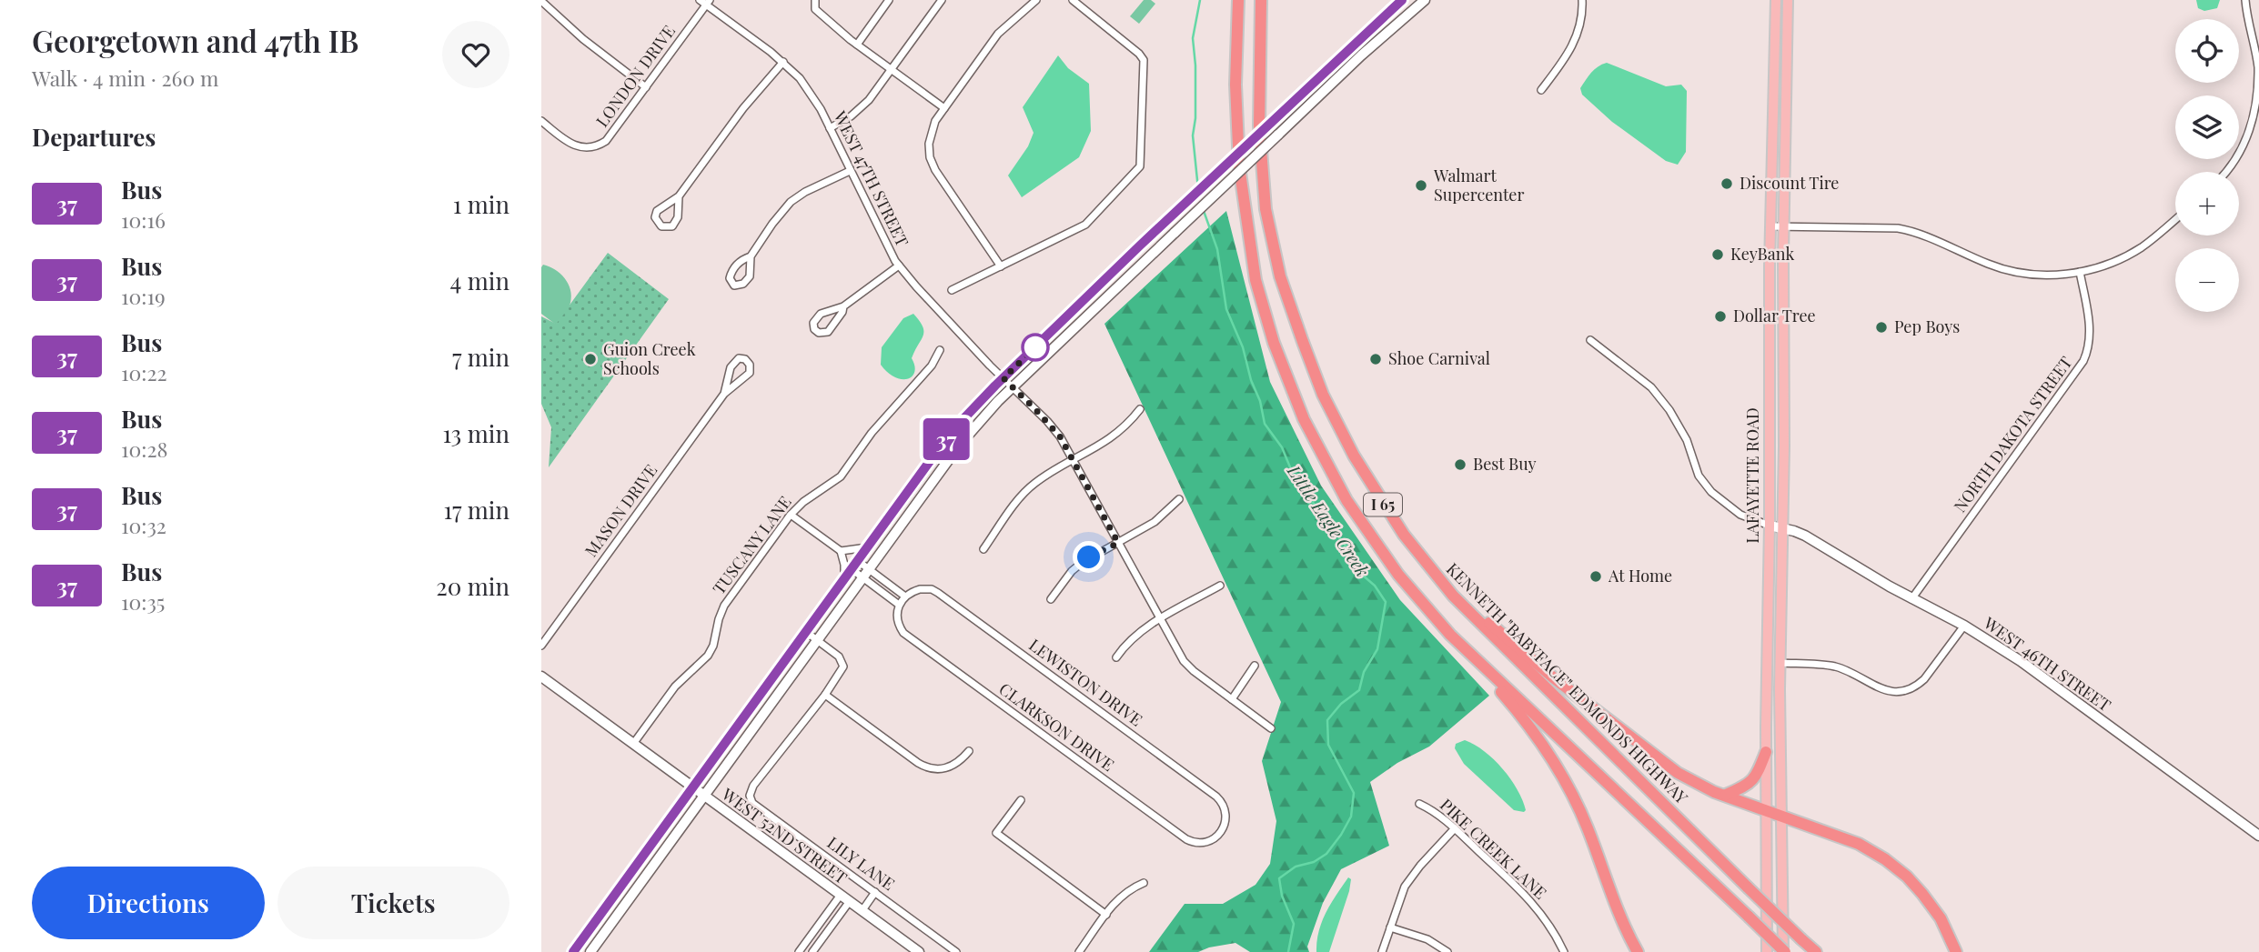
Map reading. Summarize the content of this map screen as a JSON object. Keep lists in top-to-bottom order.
{
  "streets": {
    "highway": ["I 65", "KENNETH \"BABYFACE\" EDMONDS HIGHWAY"],
    "main road": ["LAFAYETTE ROAD", "WEST 46TH STREET", "WEST 52ND STREET"],
    "street": [
      "LONDON DRIVE",
      "WEST 47TH STREET",
      "NORTH DAKOTA STREET",
      "MASON DRIVE",
      "TUSCANY LANE",
      "LEWISTON DRIVE",
      "CLARKSON DRIVE",
      "PIKE CREEK LANE",
      "LILY LANE"
    ]
  },
  "crossings": [
    ["LONDON DRIVE", "WEST 47TH STREET"],
    ["NORTH DAKOTA STREET", "WEST 46TH STREET"],
    ["LAFAYETTE ROAD", "I 65"],
    ["LAFAYETTE ROAD", "WEST 46TH STREET"],
    ["TUSCANY LANE", "WEST 52ND STREET"],
    ["LEWISTON DRIVE", "CLARKSON DRIVE"]
  ],
  "water": ["Little Eagle Creek"],
  "places": [
    "Discount Tire",
    "Walmart Supercenter",
    "KeyBank",
    "Dollar Tree",
    "Pep Boys",
    "Guion Creek Schools",
    "Shoe Carnival",
    "Best Buy",
    "At Home"
  ],
  "lines": ["bus line 37"],
  "page": {
    "heading": [
      ["Georgetown and 47th IB", "Walk · 4 min · 260 m"],
      "Departures"
    ],
    "on_map": "37",
    "map_buttons": ["+", "−"],
    "list": [
      {
        "mark": "37",
        "name": "Bus",
        "note": "10:16",
        "value": "1 min"
      },
      {
        "mark": "37",
        "name": "Bus",
        "note": "10:19",
        "value": "4 min"
      },
      {
        "mark": "37",
        "name": "Bus",
        "note": "10:22",
        "value": "7 min"
      },
      {
        "mark": "37",
        "name": "Bus",
        "note": "10:28",
        "value": "13 min"
      },
      {
        "mark": "37",
        "name": "Bus",
        "note": "10:32",
        "value": "17 min"
      },
      {
        "mark": "37",
        "name": "Bus",
        "note": "10:35",
        "value": "20 min"
      }
    ],
    "buttons": ["Directions", "Tickets"]
  }
}
